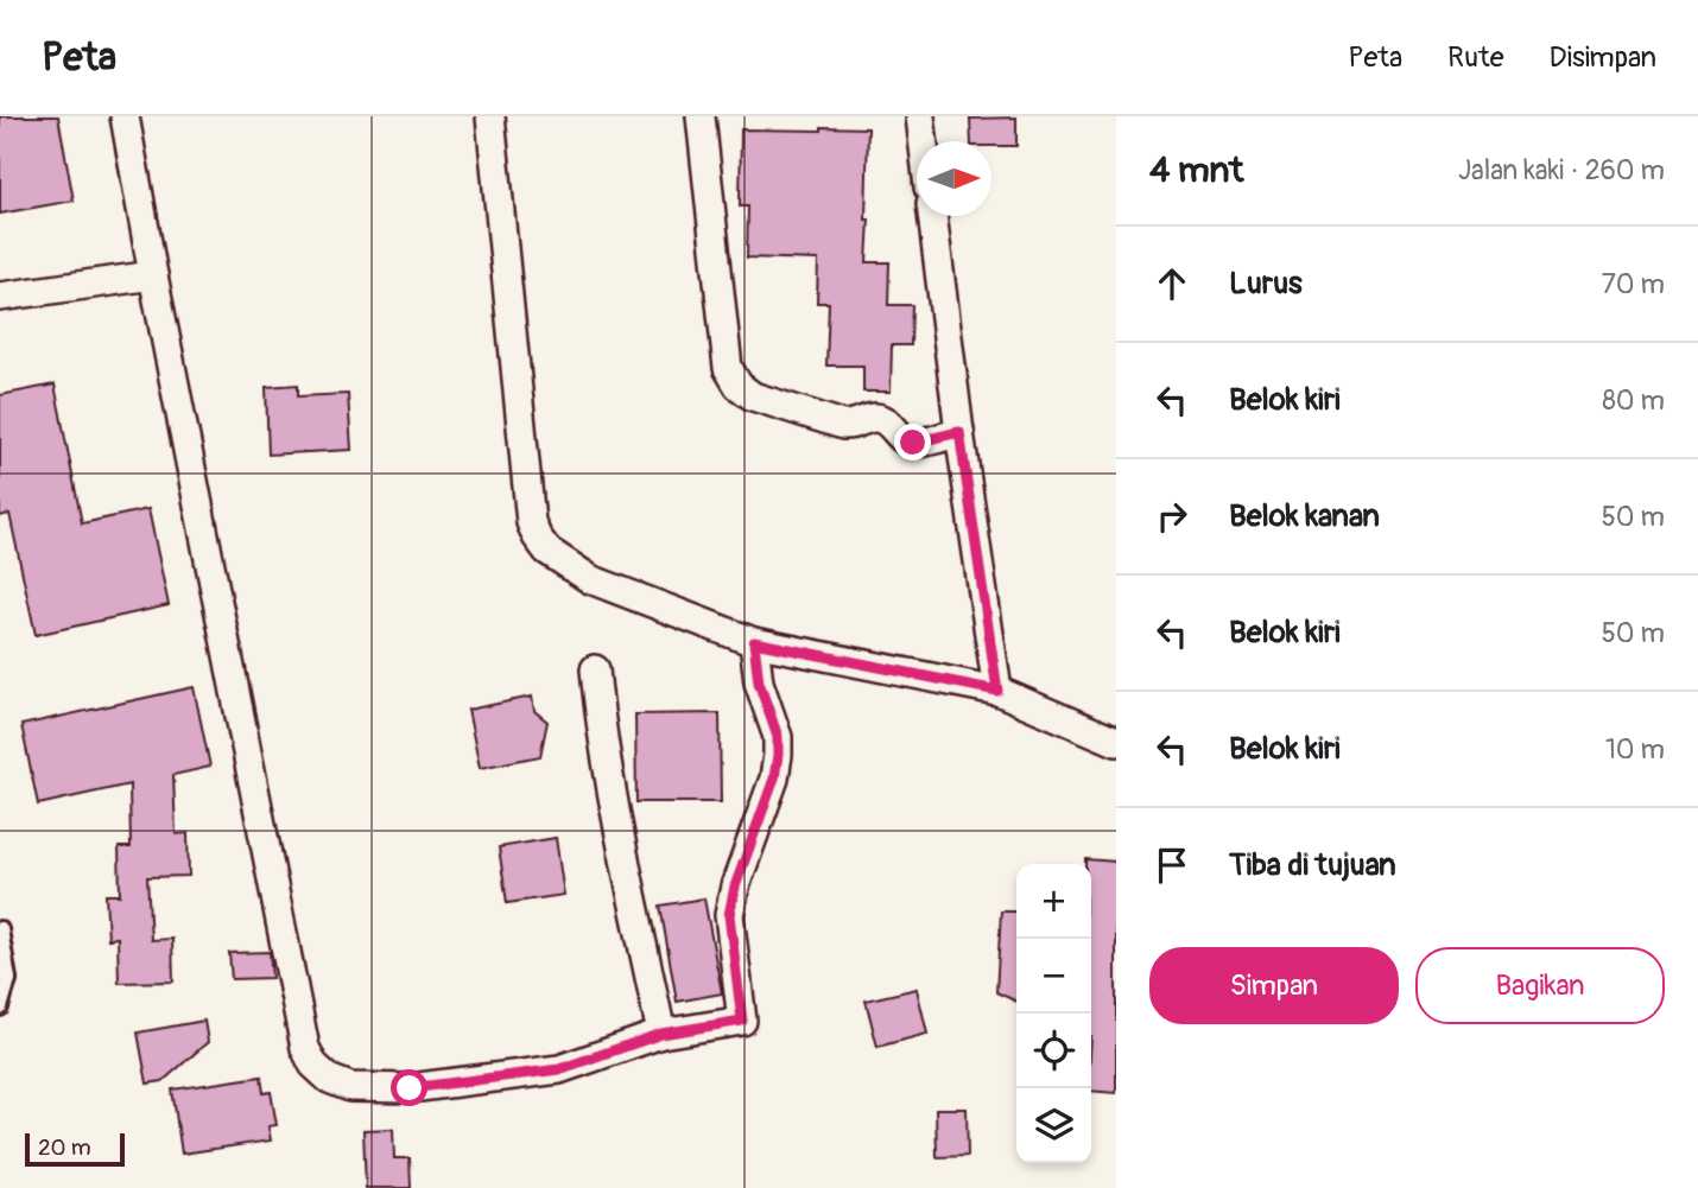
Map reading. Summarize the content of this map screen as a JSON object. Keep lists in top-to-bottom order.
{
  "scale_bar": "20 m",
  "north": "right",
  "page": {
    "header": "Peta",
    "nav": ["Peta", "Rute", "Disimpan"],
    "heading": ["4 mnt", "Jalan kaki · 260 m"],
    "list": [
      ["Lurus", "70 m"],
      ["Belok kiri", "80 m"],
      ["Belok kanan", "50 m"],
      ["Belok kiri", "50 m"],
      ["Belok kiri", "10 m"],
      "Tiba di tujuan"
    ],
    "map_buttons": ["+", "−"],
    "buttons": ["Simpan", "Bagikan"],
    "scale": "20 m"
  }
}
